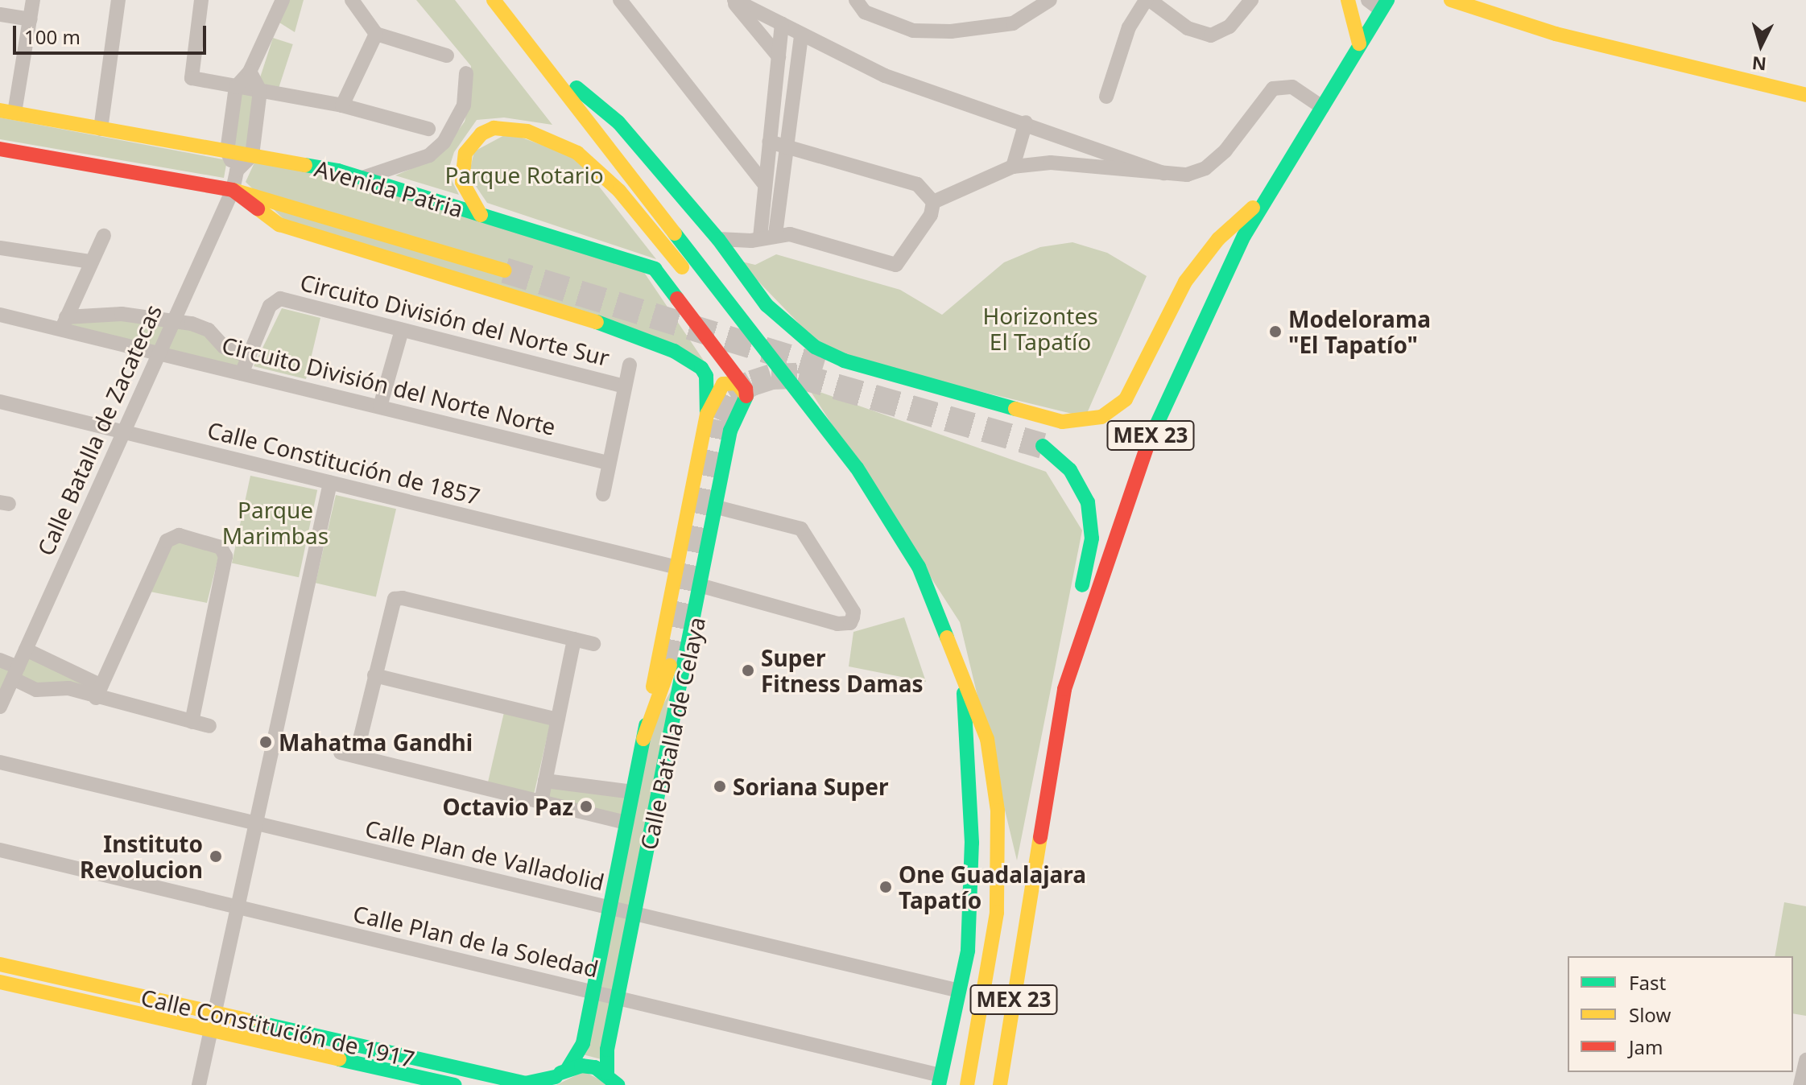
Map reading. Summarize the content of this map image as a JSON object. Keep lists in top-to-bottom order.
{
  "streets": {
    "main road": [
      "Avenida Patria",
      "MEX 23",
      "Calle Batalla de Celaya",
      "Calle Constitución de 1917"
    ],
    "street": [
      "Circuito División del Norte Sur",
      "Circuito División del Norte Norte",
      "Calle Batalla de Zacatecas",
      "Calle Constitución de 1857",
      "Calle Plan de Valladolid",
      "Calle Plan de la Soledad"
    ]
  },
  "crossings": [
    ["Avenida Patria", "Calle Batalla de Celaya"],
    ["Circuito División del Norte Norte", "Calle Batalla de Zacatecas"],
    ["Calle Batalla de Zacatecas", "Calle Constitución de 1857"],
    ["Calle Constitución de 1857", "Calle Batalla de Celaya"],
    ["Calle Batalla de Celaya", "Calle Plan de Valladolid"],
    ["Calle Batalla de Celaya", "Calle Plan de la Soledad"],
    ["Calle Batalla de Celaya", "Calle Constitución de 1917"]
  ],
  "parks": ["Parque Rotario", "Horizontes El Tapatío", "Parque Marimbas"],
  "places": [
    "Modelorama \"El Tapatío\"",
    "Super Fitness Damas",
    "Mahatma Gandhi",
    "Soriana Super",
    "Octavio Paz",
    "Instituto Revolucion",
    "One Guadalajara Tapatío"
  ],
  "legend": ["Fast", "Slow", "Jam"],
  "scale_bar": "100 m",
  "north": "bottom"
}
